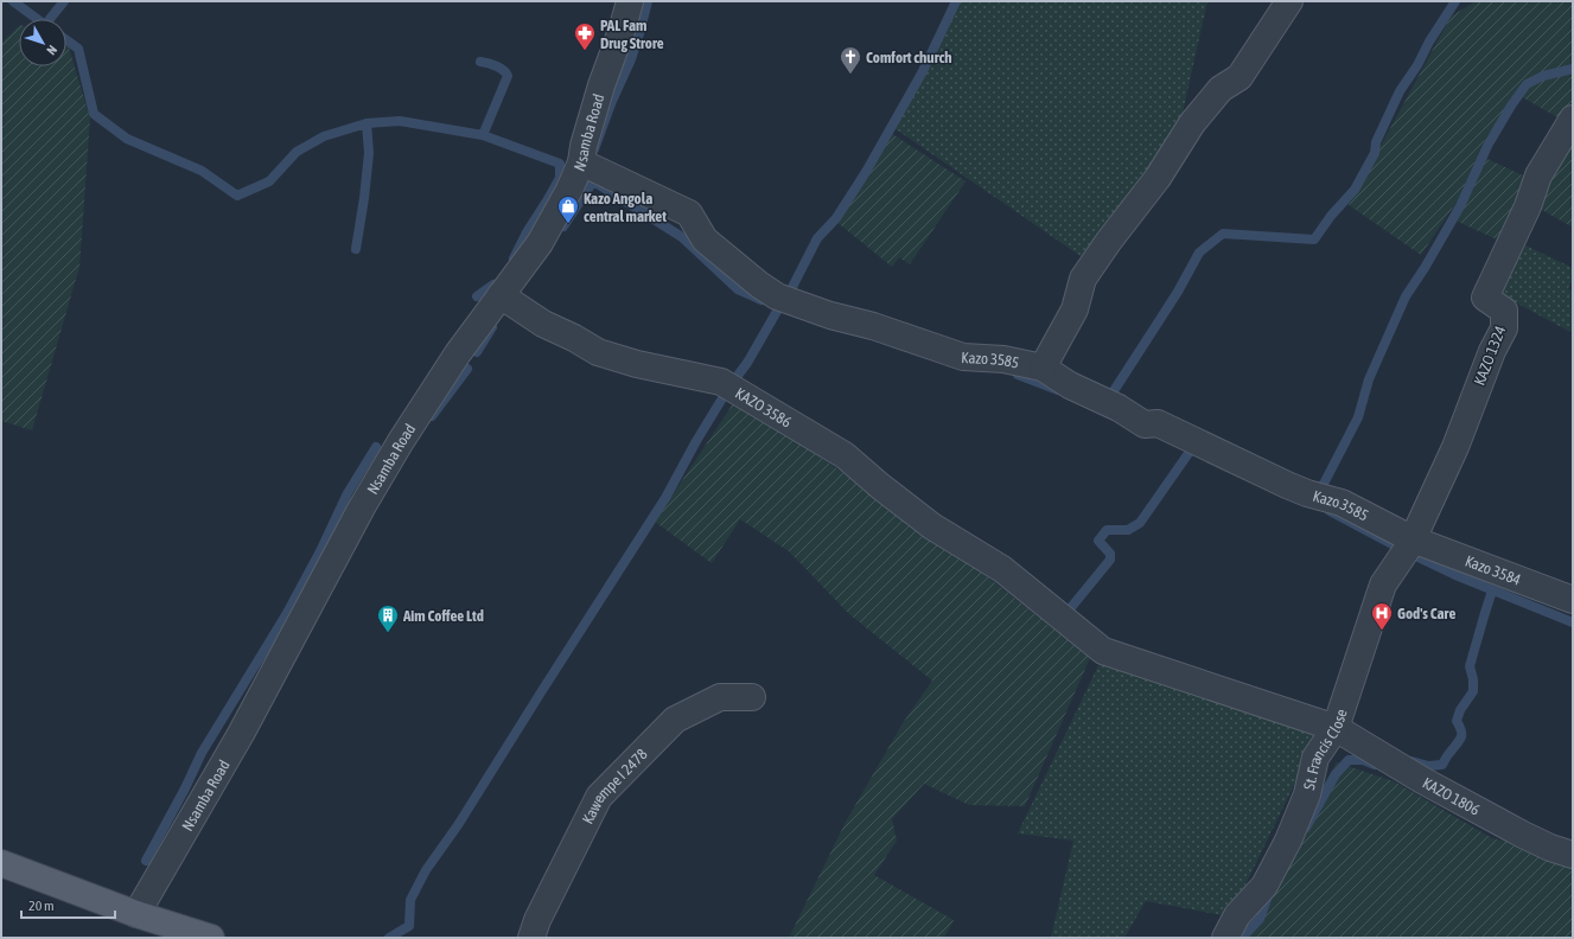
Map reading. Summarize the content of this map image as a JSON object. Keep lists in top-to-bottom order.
{
  "streets": {
    "street": [
      "Nsamba Road",
      "KAZO 1324",
      "Kazo 3585",
      "KAZO 3586",
      "Kazo 3584",
      "St. Francis Close",
      "Kawempe I 2478",
      "KAZO 1806"
    ]
  },
  "crossings": [
    ["Nsamba Road", "Kazo 3585"],
    ["Nsamba Road", "KAZO 3586"],
    ["KAZO 1324", "Kazo 3585"],
    ["KAZO 1324", "Kazo 3584"],
    ["KAZO 1324", "St. Francis Close"],
    ["Kazo 3585", "Kazo 3584"],
    ["Kazo 3585", "St. Francis Close"],
    ["KAZO 3586", "St. Francis Close"],
    ["KAZO 3586", "KAZO 1806"],
    ["Kazo 3584", "St. Francis Close"],
    ["St. Francis Close", "KAZO 1806"]
  ],
  "places": {
    "pharmacy": ["PAL Fam Drug Strore"],
    "church": ["Comfort church"],
    "shop": ["Kazo Angola central market"],
    "hospital": ["God's Care"],
    "building": ["Aim Coffee Ltd"]
  },
  "scale_bar": "20 m",
  "north": "bottom right"
}
